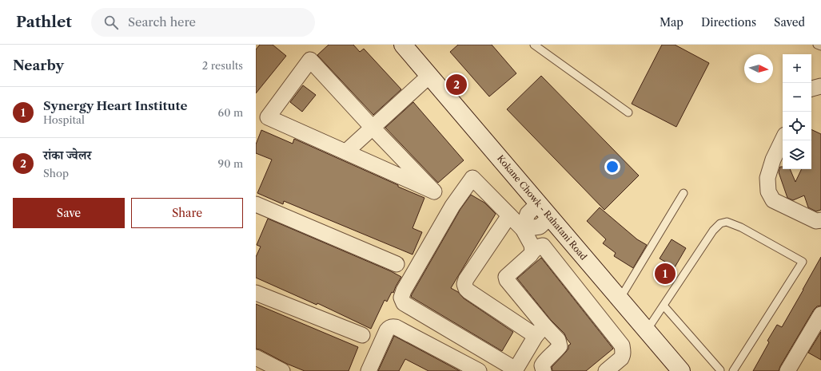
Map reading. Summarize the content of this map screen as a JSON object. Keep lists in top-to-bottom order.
{
  "streets": {
    "street": ["Kokane Chowk - Rahatani Road"]
  },
  "north": "right",
  "page": {
    "header": "Pathlet",
    "search": "Search here",
    "nav": ["Map", "Directions", "Saved"],
    "heading": ["Nearby", "2 results"],
    "map_buttons": ["+", "−"],
    "pins": ["2", "1"],
    "list": [
      {
        "mark": "1",
        "name": "Synergy Heart Institute",
        "note": "Hospital",
        "value": "60 m"
      },
      {
        "mark": "2",
        "name": "रांका ज्वेलर",
        "note": "Shop",
        "value": "90 m"
      }
    ],
    "buttons": ["Save", "Share"]
  }
}
